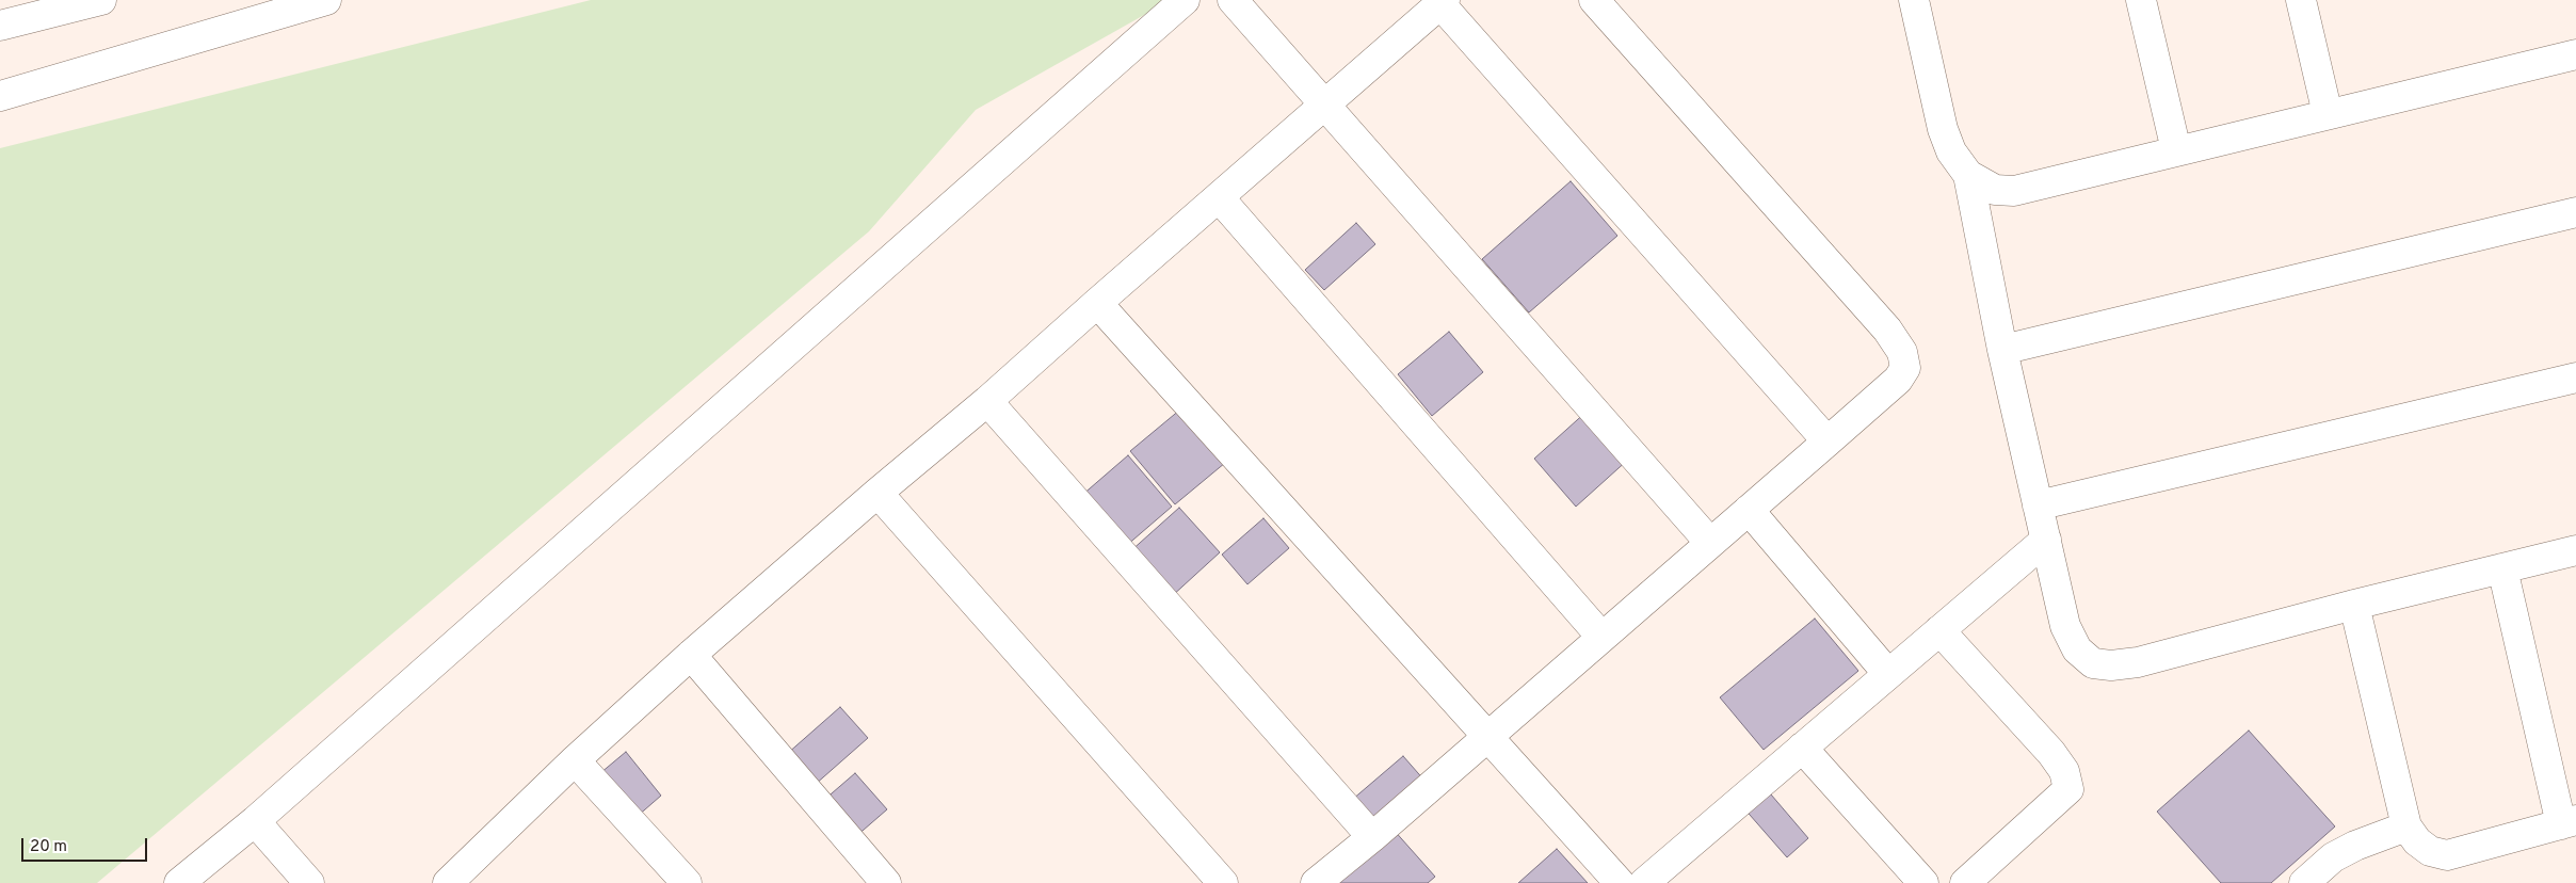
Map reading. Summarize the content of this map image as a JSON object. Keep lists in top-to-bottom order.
{
  "scale_bar": "20 m"
}
